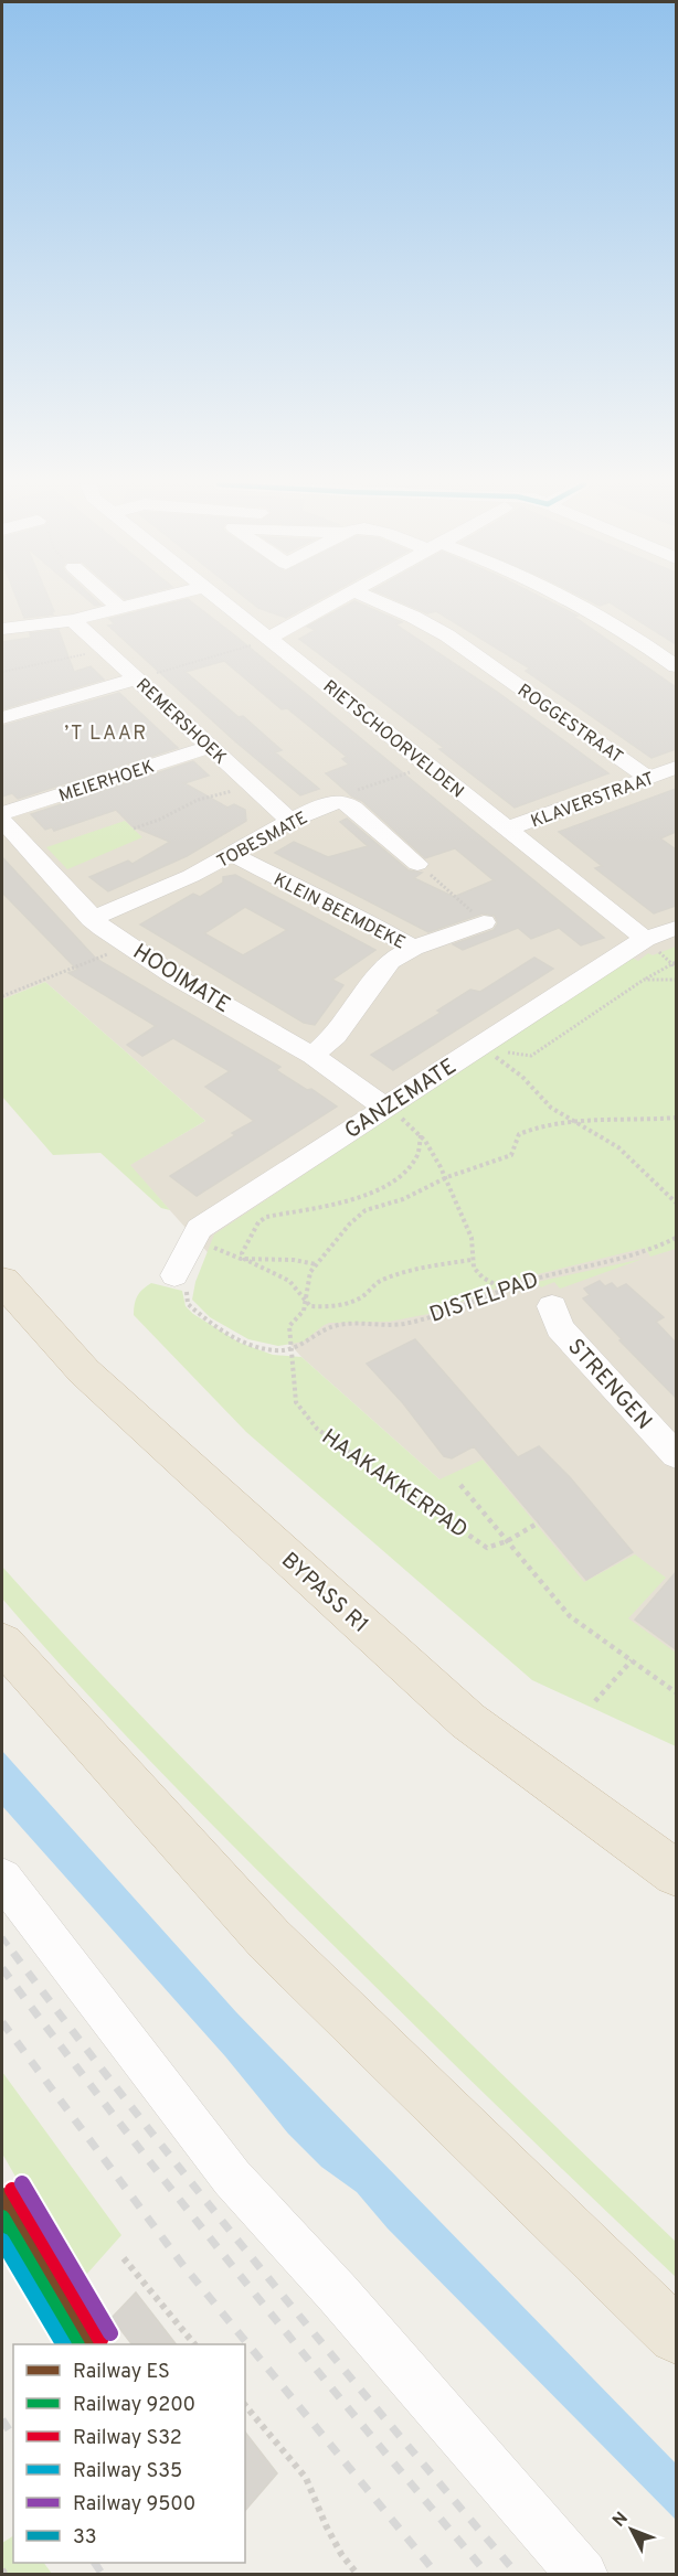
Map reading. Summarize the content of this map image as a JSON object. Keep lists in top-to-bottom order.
{
  "streets": {
    "highway": ["BYPASS R1"],
    "street": [
      "REMERSHOEK",
      "ROGGESTRAAT",
      "RIETSCHOORVELDEN",
      "MEIERHOEK",
      "KLAVERSTRAAT",
      "TOBESMATE",
      "KLEIN BEEMDEKE",
      "HOOIMATE",
      "GANZEMATE",
      "STRENGEN"
    ],
    "path": ["DISTELPAD", "HAAKAKKERPAD"]
  },
  "crossings": [
    ["REMERSHOEK", "MEIERHOEK"],
    ["REMERSHOEK", "TOBESMATE"],
    ["ROGGESTRAAT", "KLAVERSTRAAT"],
    ["RIETSCHOORVELDEN", "KLAVERSTRAAT"],
    ["RIETSCHOORVELDEN", "GANZEMATE"],
    ["TOBESMATE", "KLEIN BEEMDEKE"],
    ["TOBESMATE", "HOOIMATE"],
    ["HOOIMATE", "GANZEMATE"],
    ["DISTELPAD", "HAAKAKKERPAD"]
  ],
  "districts": ["’T LAAR"],
  "lines": [
    "rail line 9500",
    "rail line S32",
    "rail line ES",
    "rail line 9200",
    "rail line S35"
  ],
  "legend": [
    "Railway ES",
    "Railway 9200",
    "Railway S32",
    "Railway S35",
    "Railway 9500",
    "33"
  ],
  "north": "top left"
}
